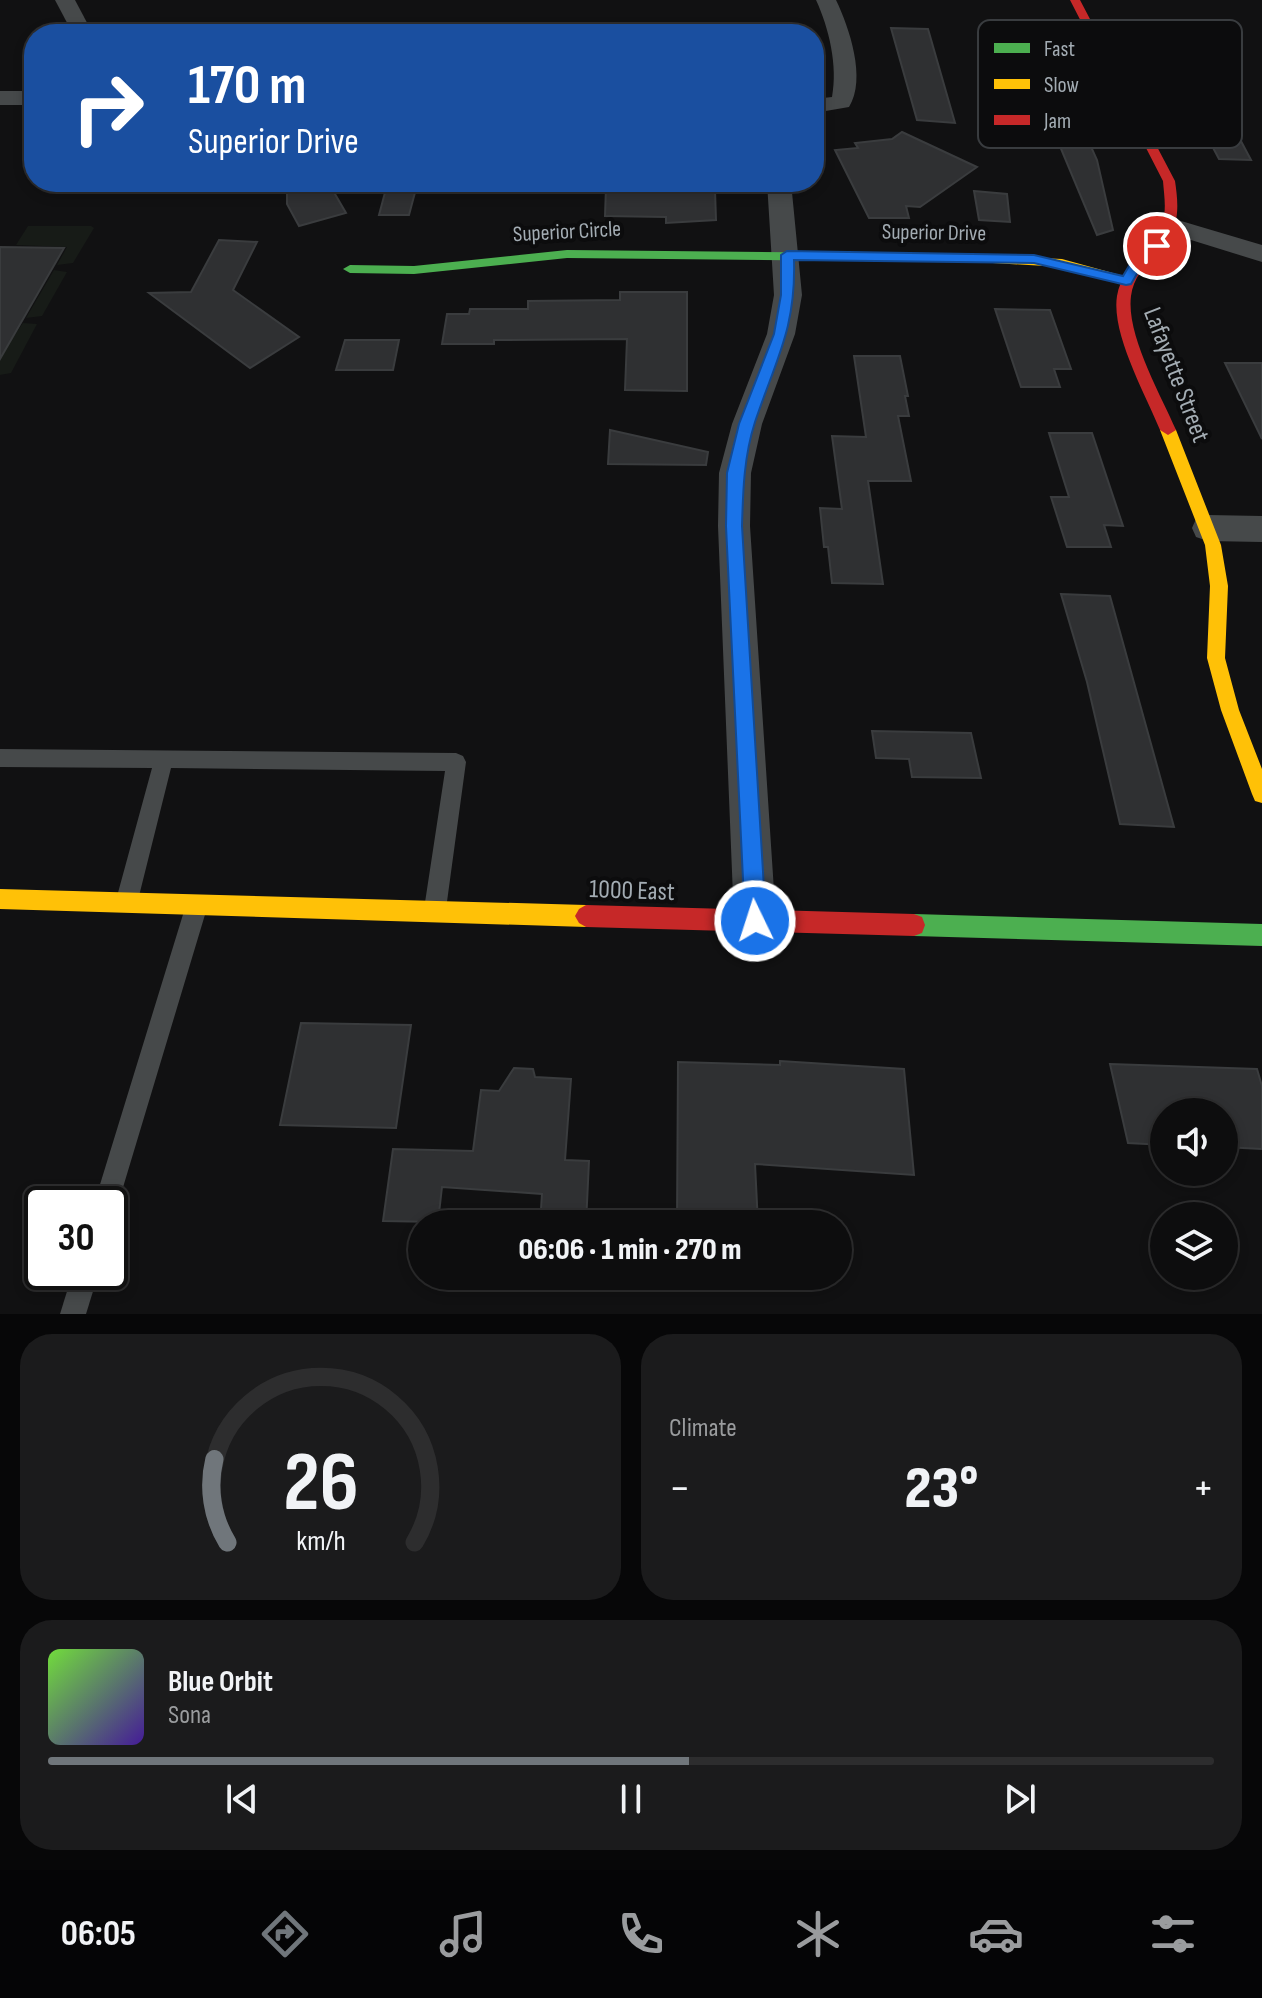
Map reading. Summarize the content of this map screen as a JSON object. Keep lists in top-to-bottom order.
{
  "streets": {
    "street": [
      "Superior Circle",
      "Superior Drive",
      "Lafayette Street",
      "1000 East"
    ]
  },
  "crossings": [
    ["Superior Circle", "Superior Drive"],
    ["Superior Drive", "Lafayette Street"]
  ],
  "legend": ["Fast", "Slow", "Jam"],
  "page": {
    "turn": ["170 m", "Superior Drive"],
    "limit": "30",
    "trip": "06:06 · 1 min · 270 m",
    "tile": "Climate",
    "heat": ["−", "23°", "+"],
    "song": ["Blue Orbit", "Sona"],
    "tabs": "06:05",
    "gauge": ["26", "km/h"]
  }
}
